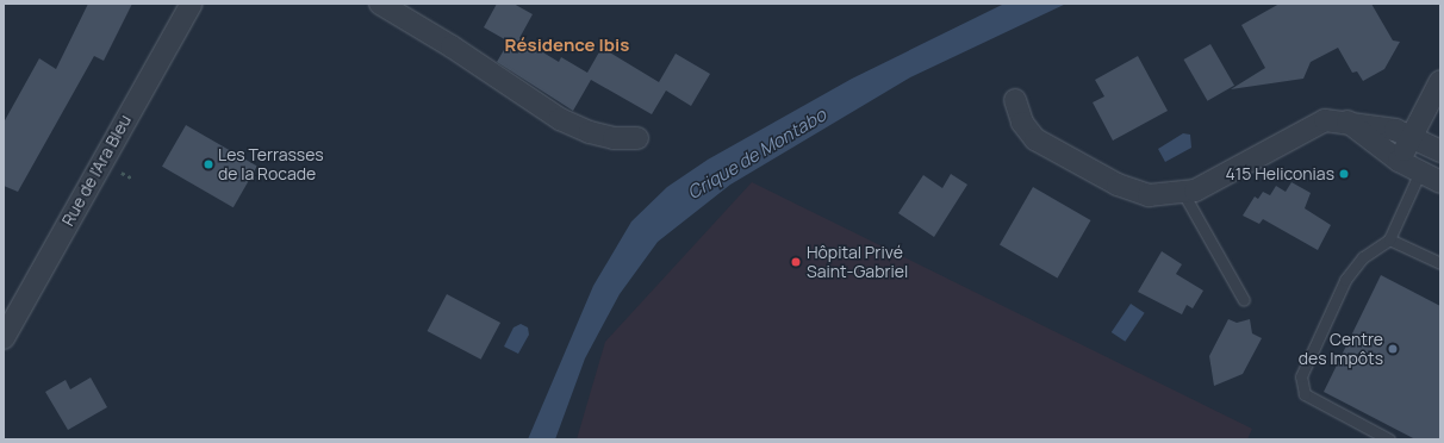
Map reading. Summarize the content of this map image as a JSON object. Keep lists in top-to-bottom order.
{
  "streets": {
    "street": ["Rue de l'Ara Bleu"]
  },
  "districts": ["Résidence Ibis"],
  "water": ["Crique de Montabo"],
  "places": [
    "Les Terrasses de la Rocade",
    "415 Heliconias",
    "Hôpital Privé Saint-Gabriel",
    "Centre des Impôts"
  ]
}
